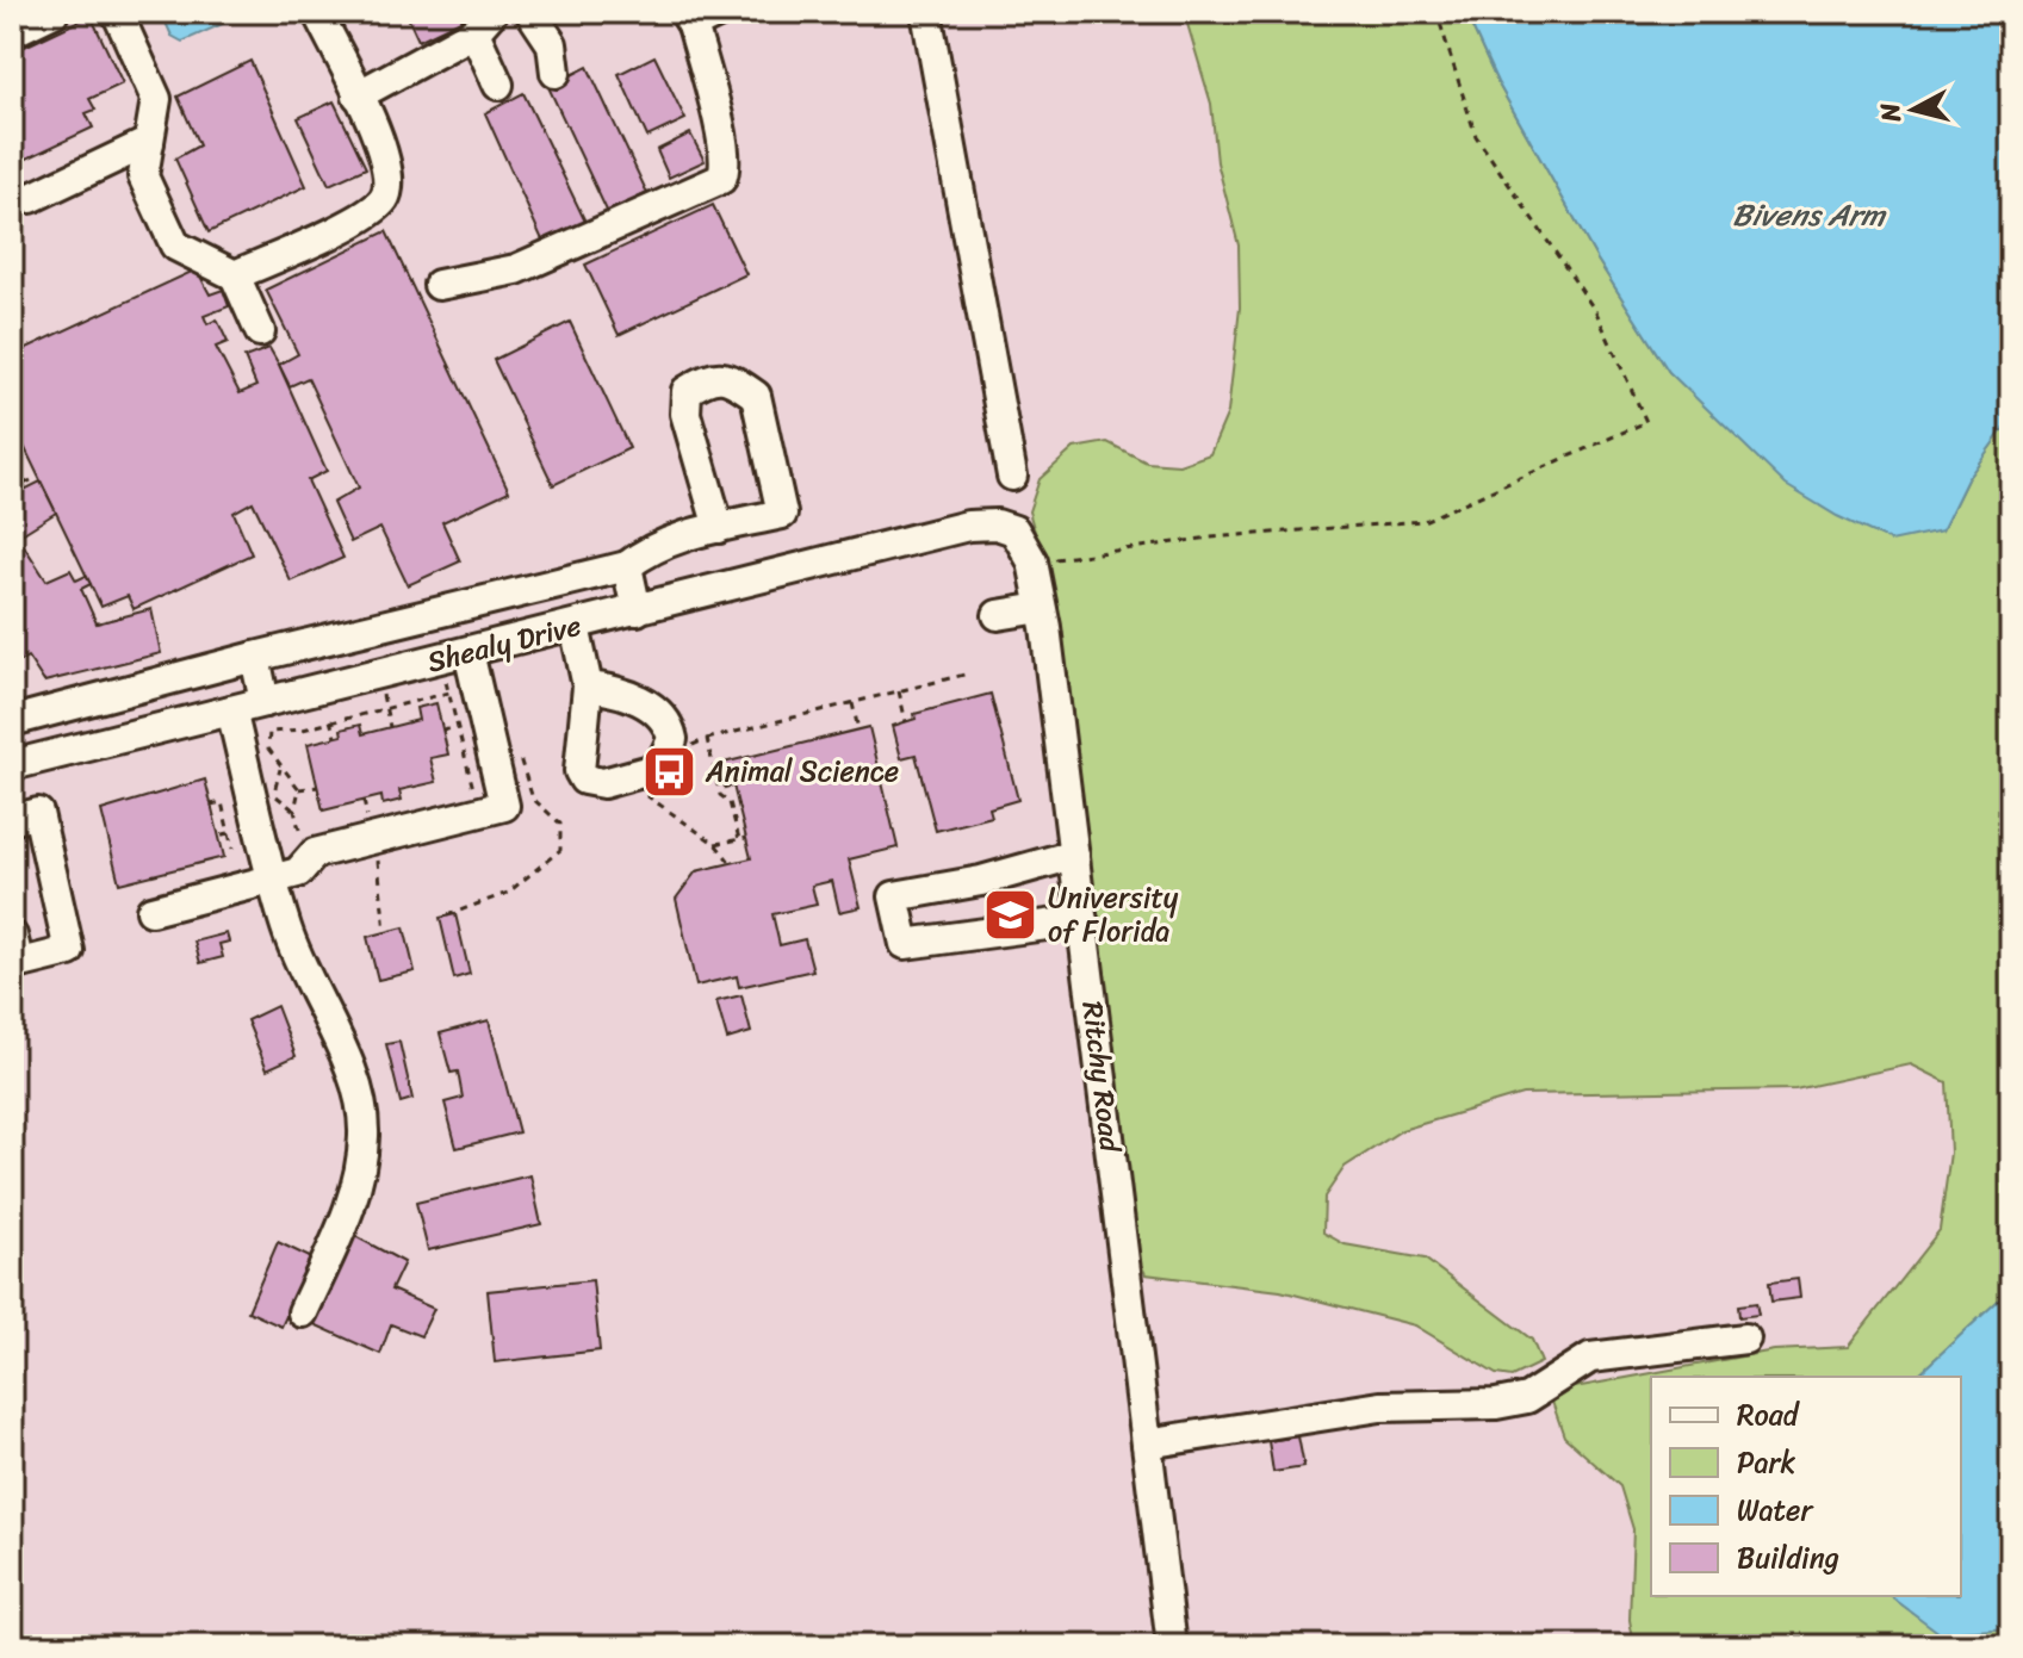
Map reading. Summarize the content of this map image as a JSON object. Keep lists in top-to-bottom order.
{
  "streets": {
    "street": ["Shealy Drive", "Ritchy Road"]
  },
  "crossings": [
    ["Shealy Drive", "Ritchy Road"]
  ],
  "water": ["Bivens Arm"],
  "places": {
    "bus stop": ["Animal Science"],
    "school or university": ["University of Florida"]
  },
  "legend": [
    "Road",
    "Park",
    "Water",
    "Building"
  ],
  "north": "left"
}
